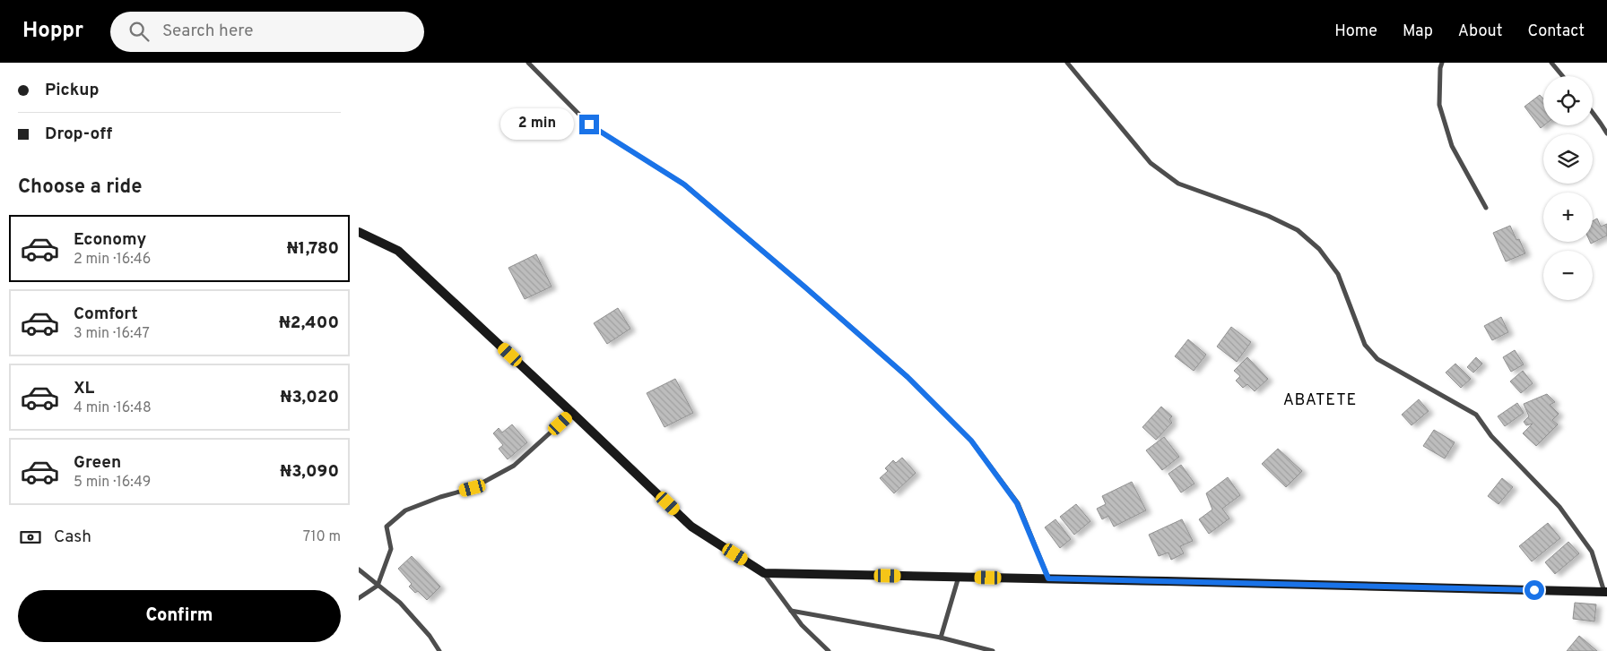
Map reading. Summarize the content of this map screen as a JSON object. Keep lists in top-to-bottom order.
{
  "districts": ["ABATETE"],
  "page": {
    "header": "Hoppr",
    "search": "Search here",
    "nav": [
      "Home",
      "Map",
      "About",
      "Contact"
    ],
    "banner": ["Pickup", "Drop-off"],
    "map_buttons": ["+", "−"],
    "bubble": "2 min",
    "heading": "Choose a ride",
    "list": [
      {
        "name": "Economy",
        "note": "2 min · 16:46",
        "value": "₦1,780"
      },
      {
        "name": "Comfort",
        "note": "3 min · 16:47",
        "value": "₦2,400"
      },
      {
        "name": "XL",
        "note": "4 min · 16:48",
        "value": "₦3,020"
      },
      {
        "name": "Green",
        "note": "5 min · 16:49",
        "value": "₦3,090"
      }
    ],
    "pay": ["Cash", "710 m"],
    "buttons": "Confirm"
  }
}
